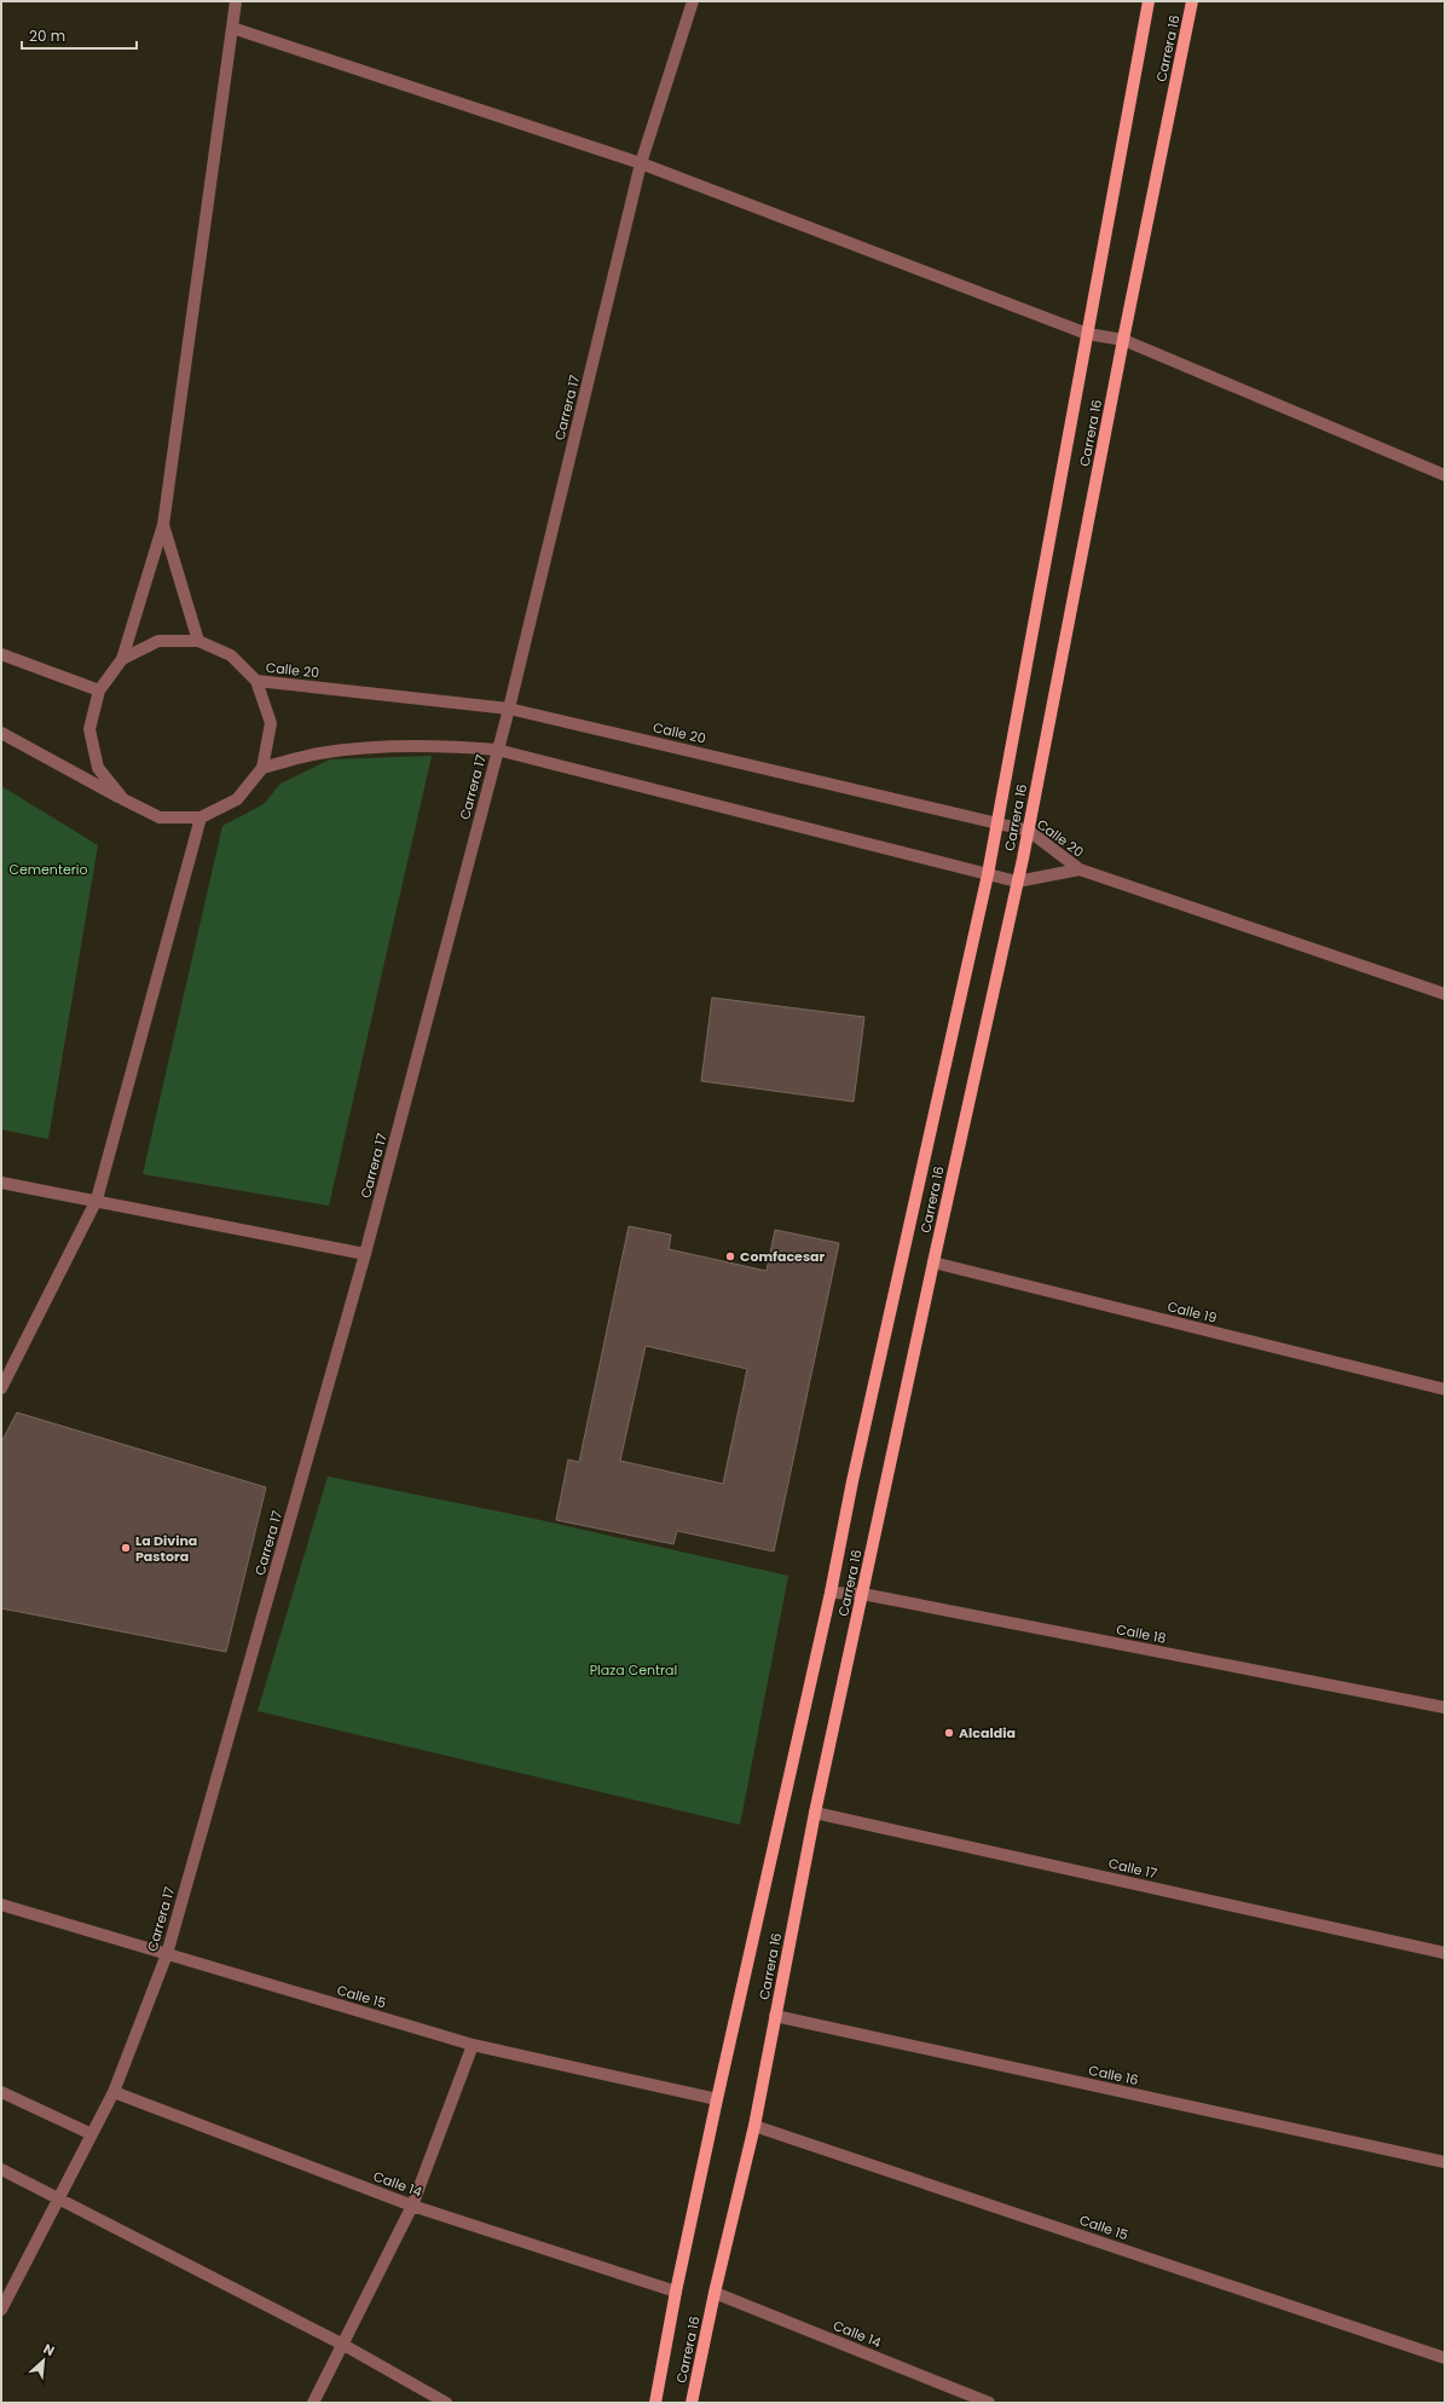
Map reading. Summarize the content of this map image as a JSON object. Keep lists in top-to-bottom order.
{
  "streets": {
    "main road": ["Carrera 16"],
    "street": [
      "Carrera 17",
      "Calle 20",
      "Calle 19",
      "Calle 18",
      "Calle 17",
      "Calle 15",
      "Calle 16",
      "Calle 14"
    ]
  },
  "crossings": [
    ["Carrera 16", "Calle 20"],
    ["Carrera 16", "Calle 19"],
    ["Carrera 16", "Calle 18"],
    ["Carrera 16", "Calle 17"],
    ["Carrera 16", "Calle 15"],
    ["Carrera 16", "Calle 16"],
    ["Carrera 16", "Calle 14"],
    ["Carrera 17", "Calle 20"],
    ["Carrera 17", "Calle 15"],
    ["Carrera 17", "Calle 14"]
  ],
  "parks": ["Cementerio", "Plaza Central"],
  "places": ["Comfacesar", "La Divina Pastora", "Alcaldia"],
  "scale_bar": "20 m",
  "north": "top right"
}
